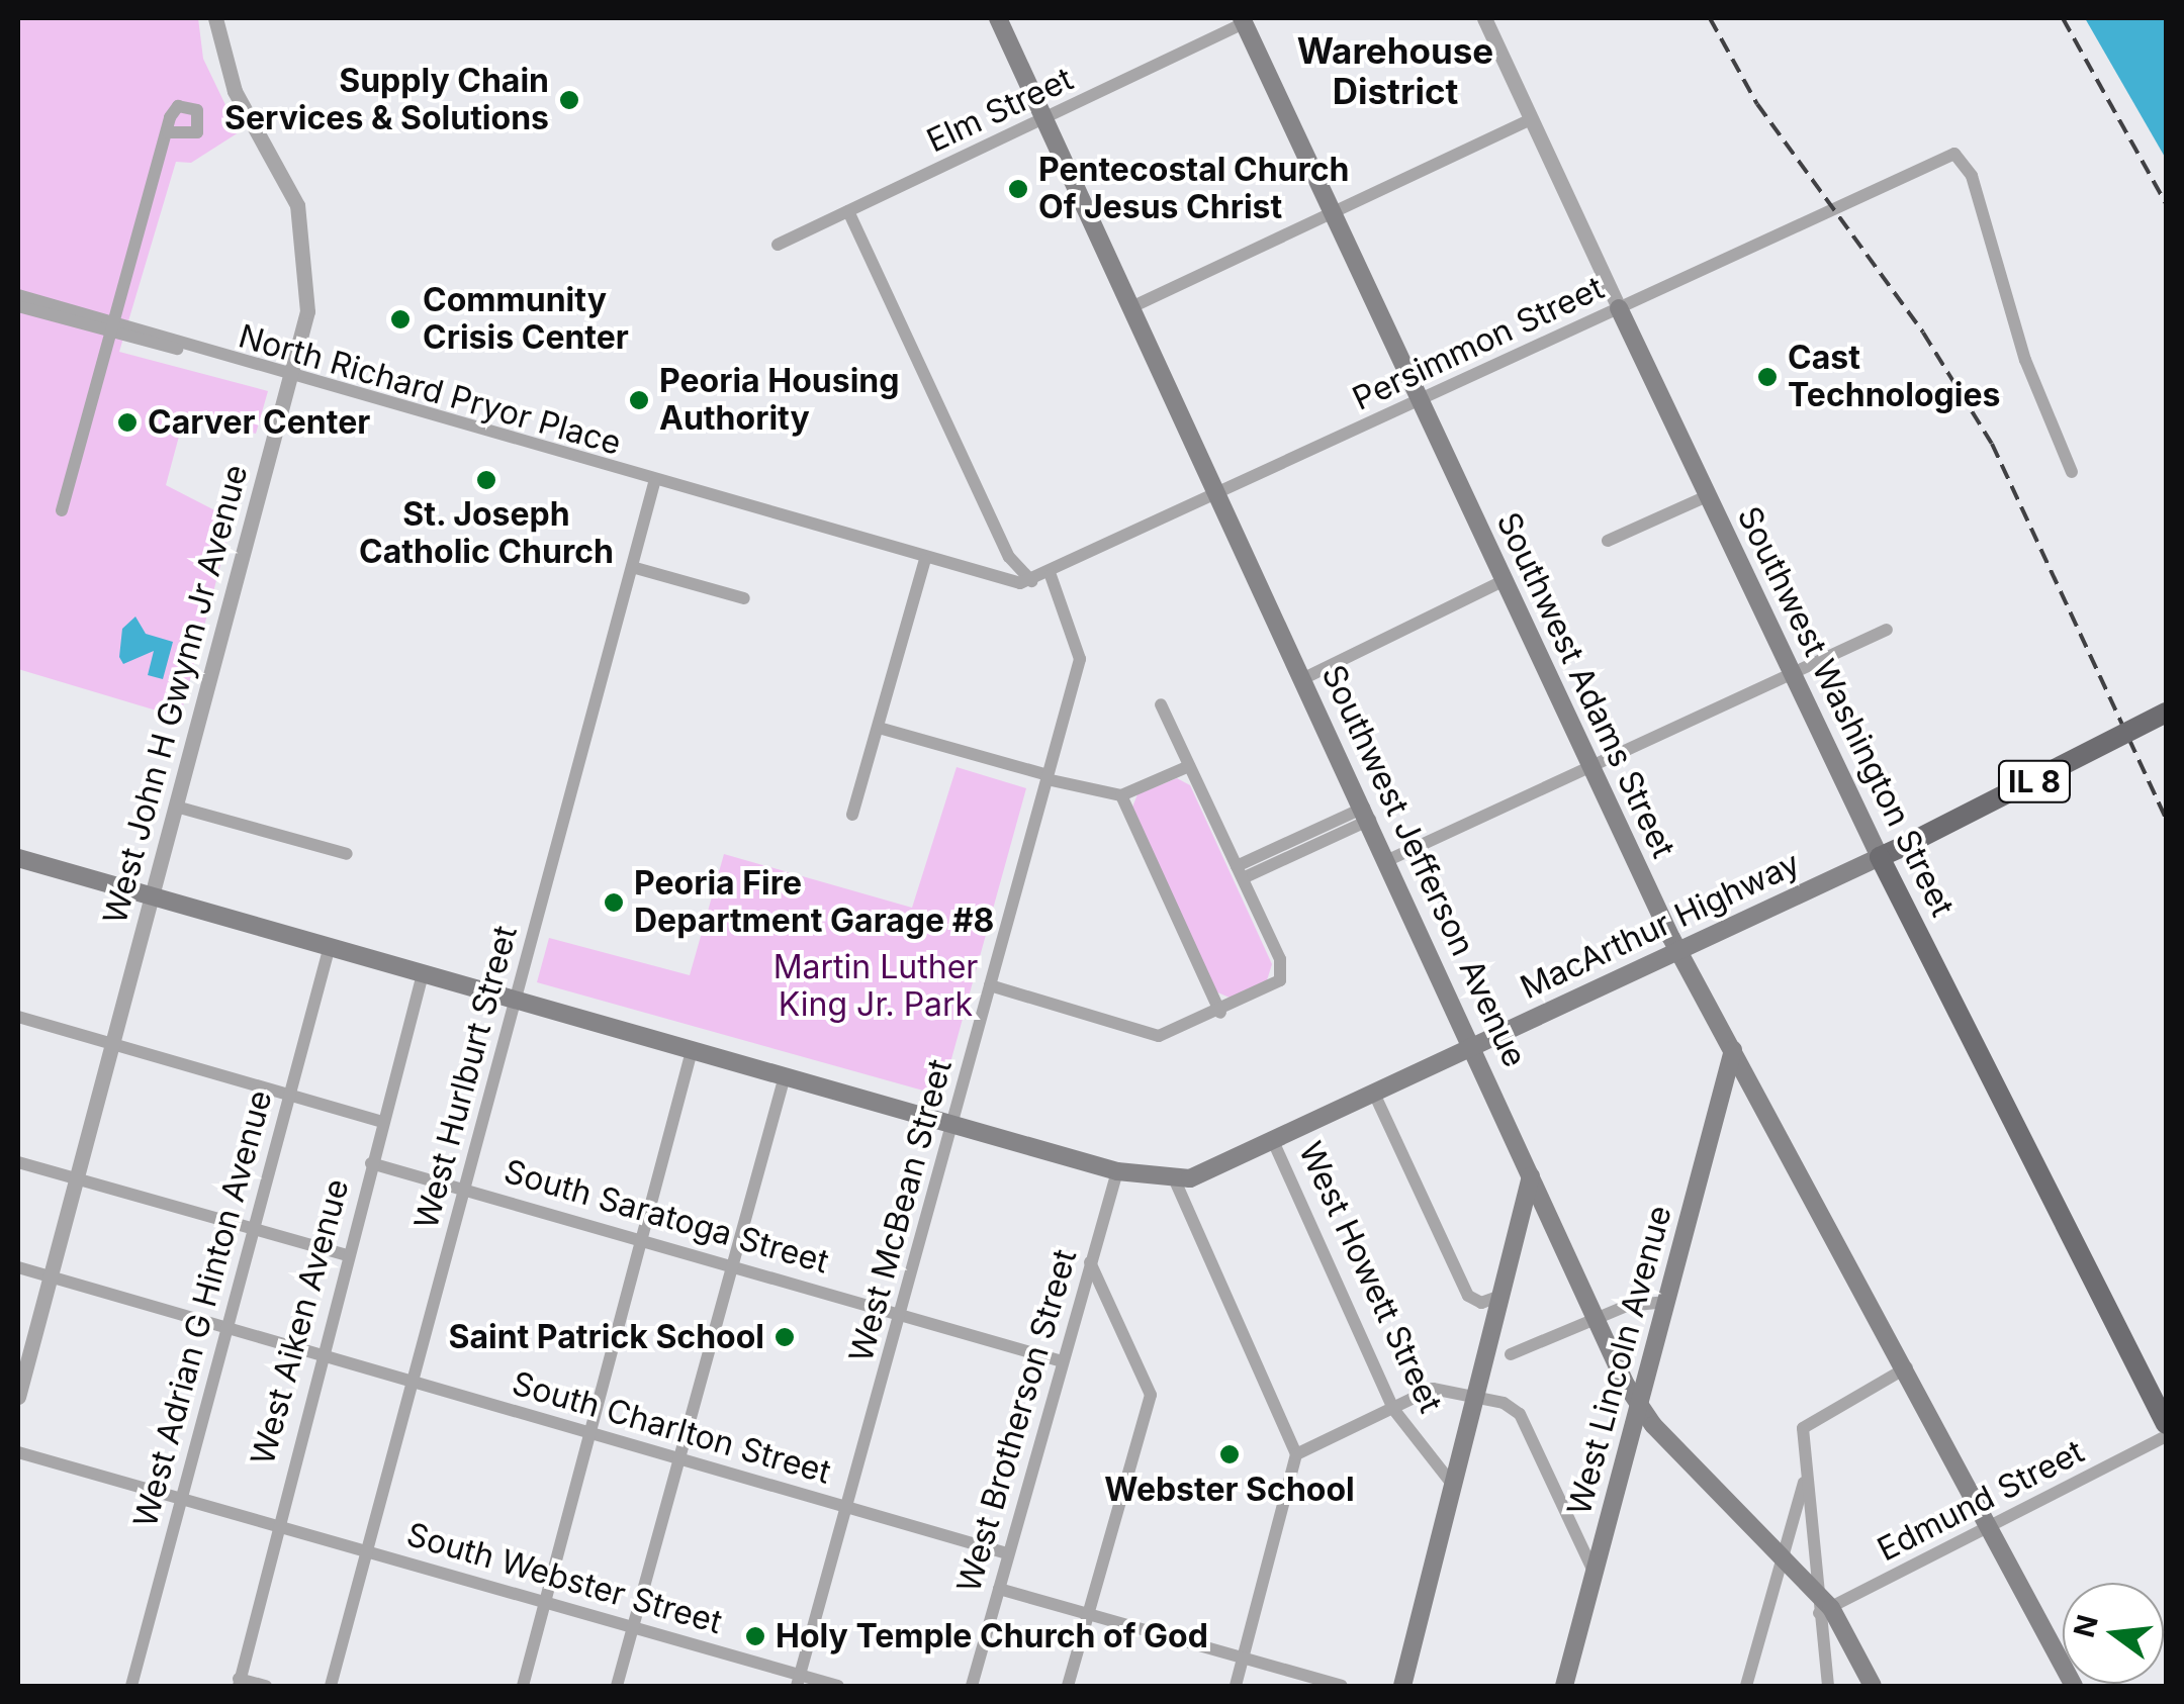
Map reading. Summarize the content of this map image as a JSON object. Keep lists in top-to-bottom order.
{
  "streets": {
    "main road": [
      "Southwest Adams Street",
      "Southwest Washington Street",
      "IL 8",
      "Southwest Jefferson Avenue",
      "MacArthur Highway",
      "West Howett Street",
      "West Lincoln Avenue"
    ],
    "street": [
      "Elm Street",
      "Persimmon Street",
      "North Richard Pryor Place",
      "West John H Gwynn Jr Avenue",
      "West Hurlburt Street",
      "West McBean Street",
      "South Saratoga Street",
      "West Adrian G Hinton Avenue",
      "West Aiken Avenue",
      "West Brotherson Street",
      "South Charlton Street",
      "Edmund Street",
      "South Webster Street"
    ]
  },
  "crossings": [
    ["Elm Street", "Southwest Adams Street"],
    ["Elm Street", "Southwest Jefferson Avenue"],
    ["Persimmon Street", "North Richard Pryor Place"],
    ["Persimmon Street", "Southwest Adams Street"],
    ["Persimmon Street", "Southwest Washington Street"],
    ["Persimmon Street", "Southwest Jefferson Avenue"],
    ["Persimmon Street", "West McBean Street"],
    ["North Richard Pryor Place", "West John H Gwynn Jr Avenue"],
    ["North Richard Pryor Place", "West Hurlburt Street"],
    ["Southwest Adams Street", "MacArthur Highway"],
    ["Southwest Adams Street", "West Lincoln Avenue"],
    ["Southwest Adams Street", "Edmund Street"],
    ["West John H Gwynn Jr Avenue", "South Charlton Street"],
    ["Southwest Washington Street", "MacArthur Highway"],
    ["Southwest Jefferson Avenue", "MacArthur Highway"],
    ["Southwest Jefferson Avenue", "West Howett Street"],
    ["Southwest Jefferson Avenue", "West Lincoln Avenue"],
    ["Southwest Jefferson Avenue", "Edmund Street"],
    ["MacArthur Highway", "West Howett Street"],
    ["West Hurlburt Street", "South Saratoga Street"],
    ["West Hurlburt Street", "South Charlton Street"],
    ["West Hurlburt Street", "South Webster Street"],
    ["West McBean Street", "South Saratoga Street"],
    ["West McBean Street", "South Charlton Street"],
    ["West McBean Street", "South Webster Street"],
    ["South Saratoga Street", "West Aiken Avenue"],
    ["South Saratoga Street", "West Brotherson Street"],
    ["West Adrian G Hinton Avenue", "South Charlton Street"],
    ["West Adrian G Hinton Avenue", "South Webster Street"],
    ["West Aiken Avenue", "South Charlton Street"],
    ["West Aiken Avenue", "South Webster Street"],
    ["West Brotherson Street", "South Charlton Street"]
  ],
  "districts": ["Warehouse District"],
  "parks": ["Martin Luther King Jr. Park"],
  "places": [
    "Supply Chain Services & Solutions",
    "Pentecostal Church Of Jesus Christ",
    "Community Crisis Center",
    "Cast Technologies",
    "Peoria Housing Authority",
    "Carver Center",
    "St. Joseph Catholic Church",
    "Peoria Fire Department Garage #8",
    "Saint Patrick School",
    "Webster School",
    "Holy Temple Church of God"
  ],
  "north": "left"
}
